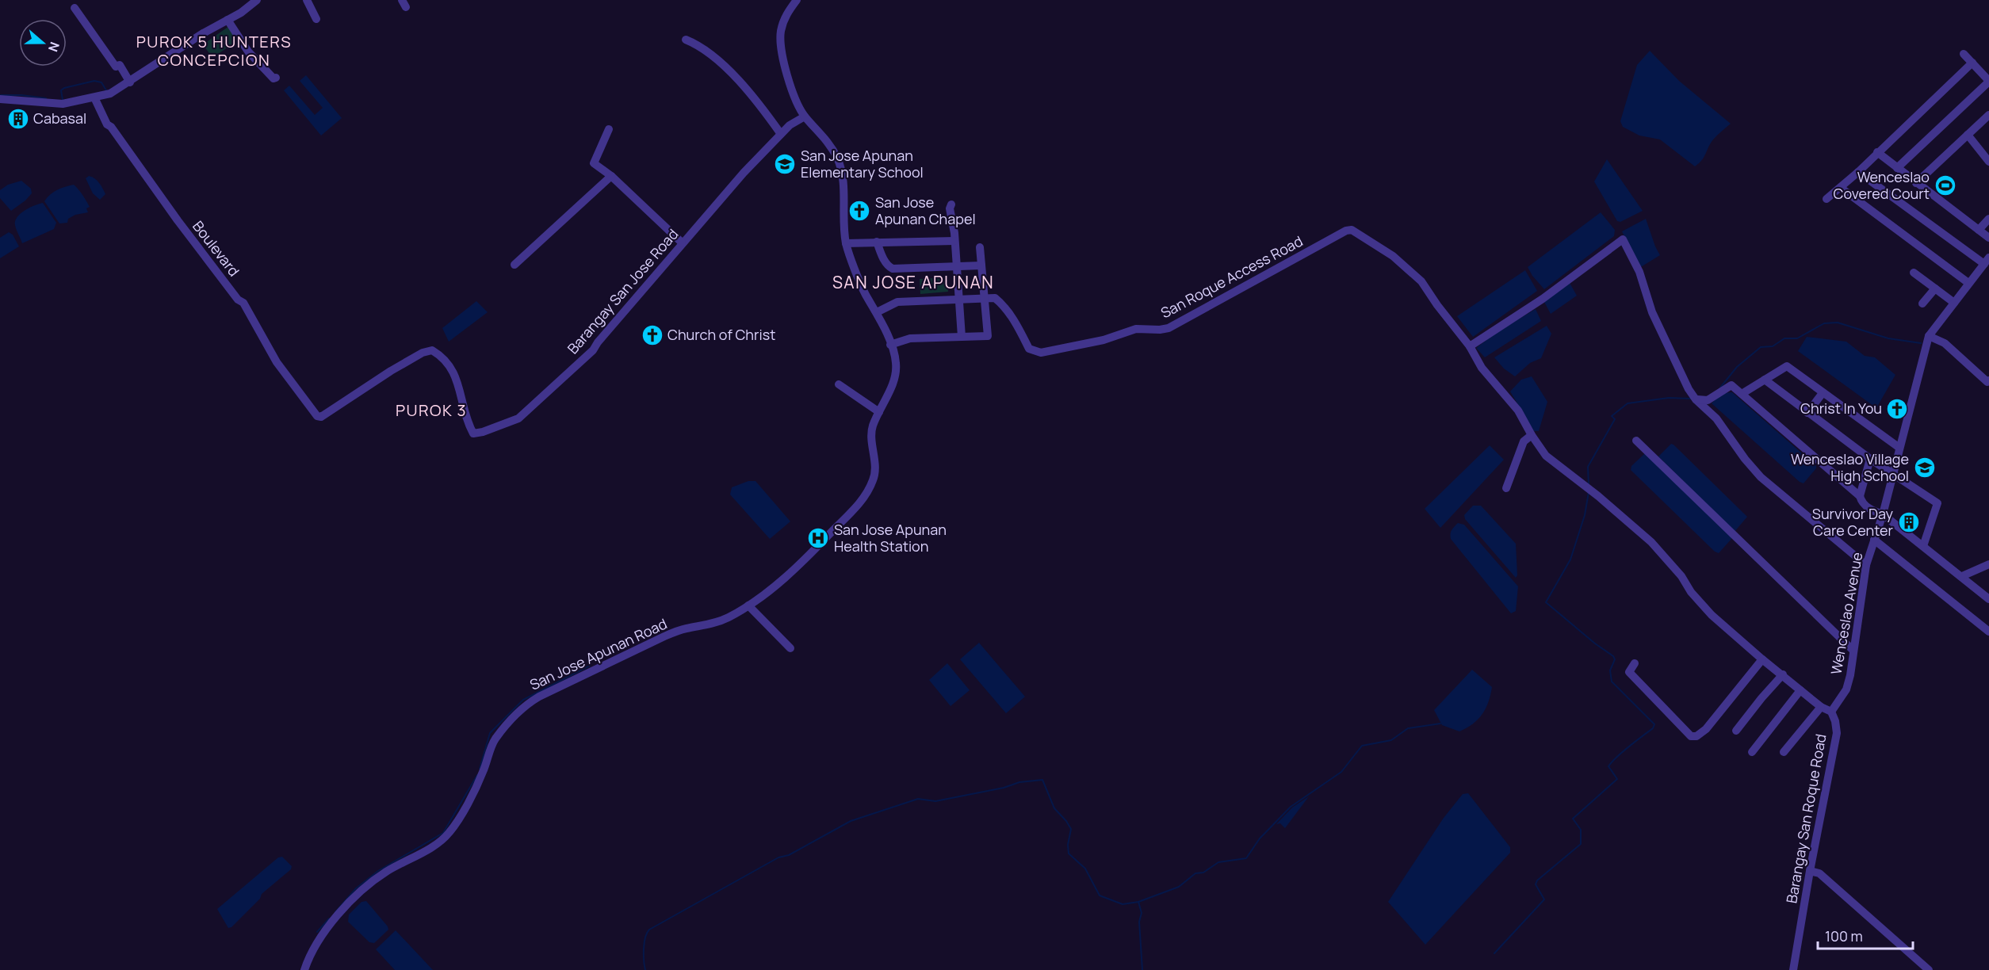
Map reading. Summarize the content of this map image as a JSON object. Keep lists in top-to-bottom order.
{
  "streets": {
    "street": [
      "Boulevard",
      "San Roque Access Road",
      "Barangay San Jose Road",
      "Wenceslao Avenue",
      "San Jose Apunan Road",
      "Barangay San Roque Road"
    ]
  },
  "crossings": [
    ["Boulevard", "Barangay San Jose Road"],
    ["San Roque Access Road", "San Jose Apunan Road"],
    ["Barangay San Jose Road", "San Jose Apunan Road"],
    ["Wenceslao Avenue", "Barangay San Roque Road"]
  ],
  "districts": ["PUROK 5 HUNTERS CONCEPCION", "SAN JOSE APUNAN", "PUROK 3"],
  "places": {
    "building": ["Cabasal", "Survivor Day Care Center"],
    "school or university": ["San Jose Apunan Elementary School", "Wenceslao Village High School"],
    "sports": ["Wenceslao Covered Court"],
    "church": ["San Jose Apunan Chapel", "Church of Christ", "Christ In You"],
    "hospital": ["San Jose Apunan Health Station"]
  },
  "scale_bar": "100 m",
  "north": "right"
}
